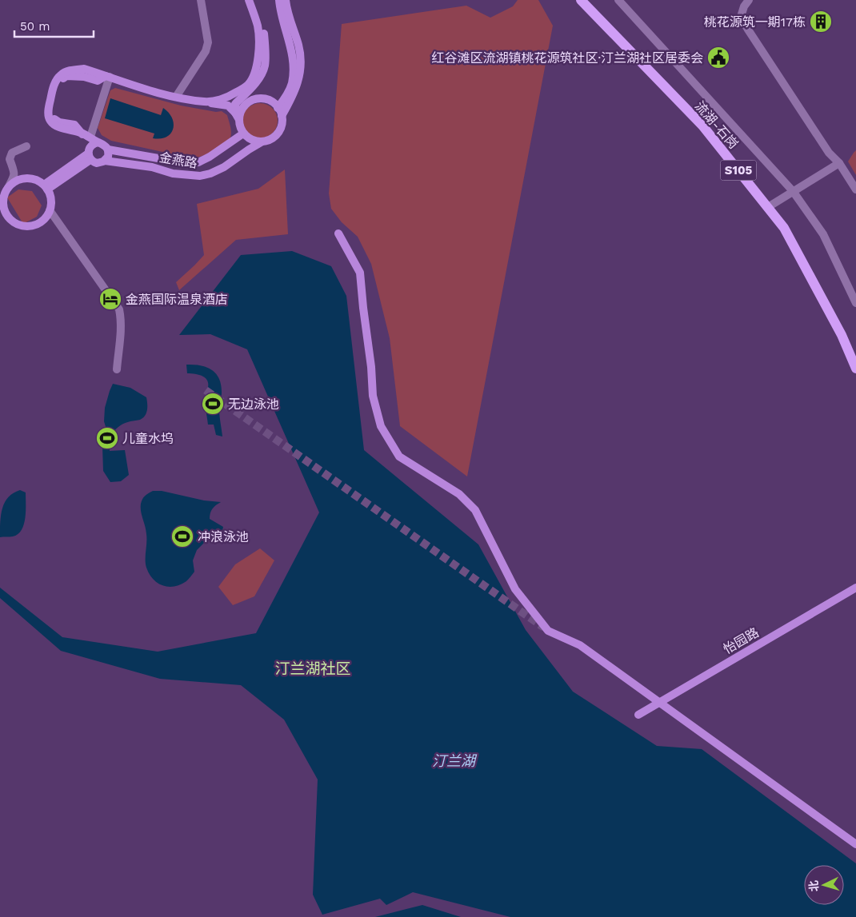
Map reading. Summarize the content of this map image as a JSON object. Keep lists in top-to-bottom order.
{
  "streets": {
    "main road": ["流湖-石岗", "S105"],
    "street": ["金燕路", "怡园路"]
  },
  "districts": ["汀兰湖社区"],
  "water": ["汀兰湖"],
  "places": {
    "building": ["桃花源筑一期17栋"],
    "public building": ["红谷滩区流湖镇桃花源筑社区·汀兰湖社区居委会"],
    "hotel": ["金燕国际温泉酒店"],
    "sports": ["无边泳池", "儿童水坞", "冲浪泳池"]
  },
  "scale_bar": "50 m",
  "north": "left"
}
